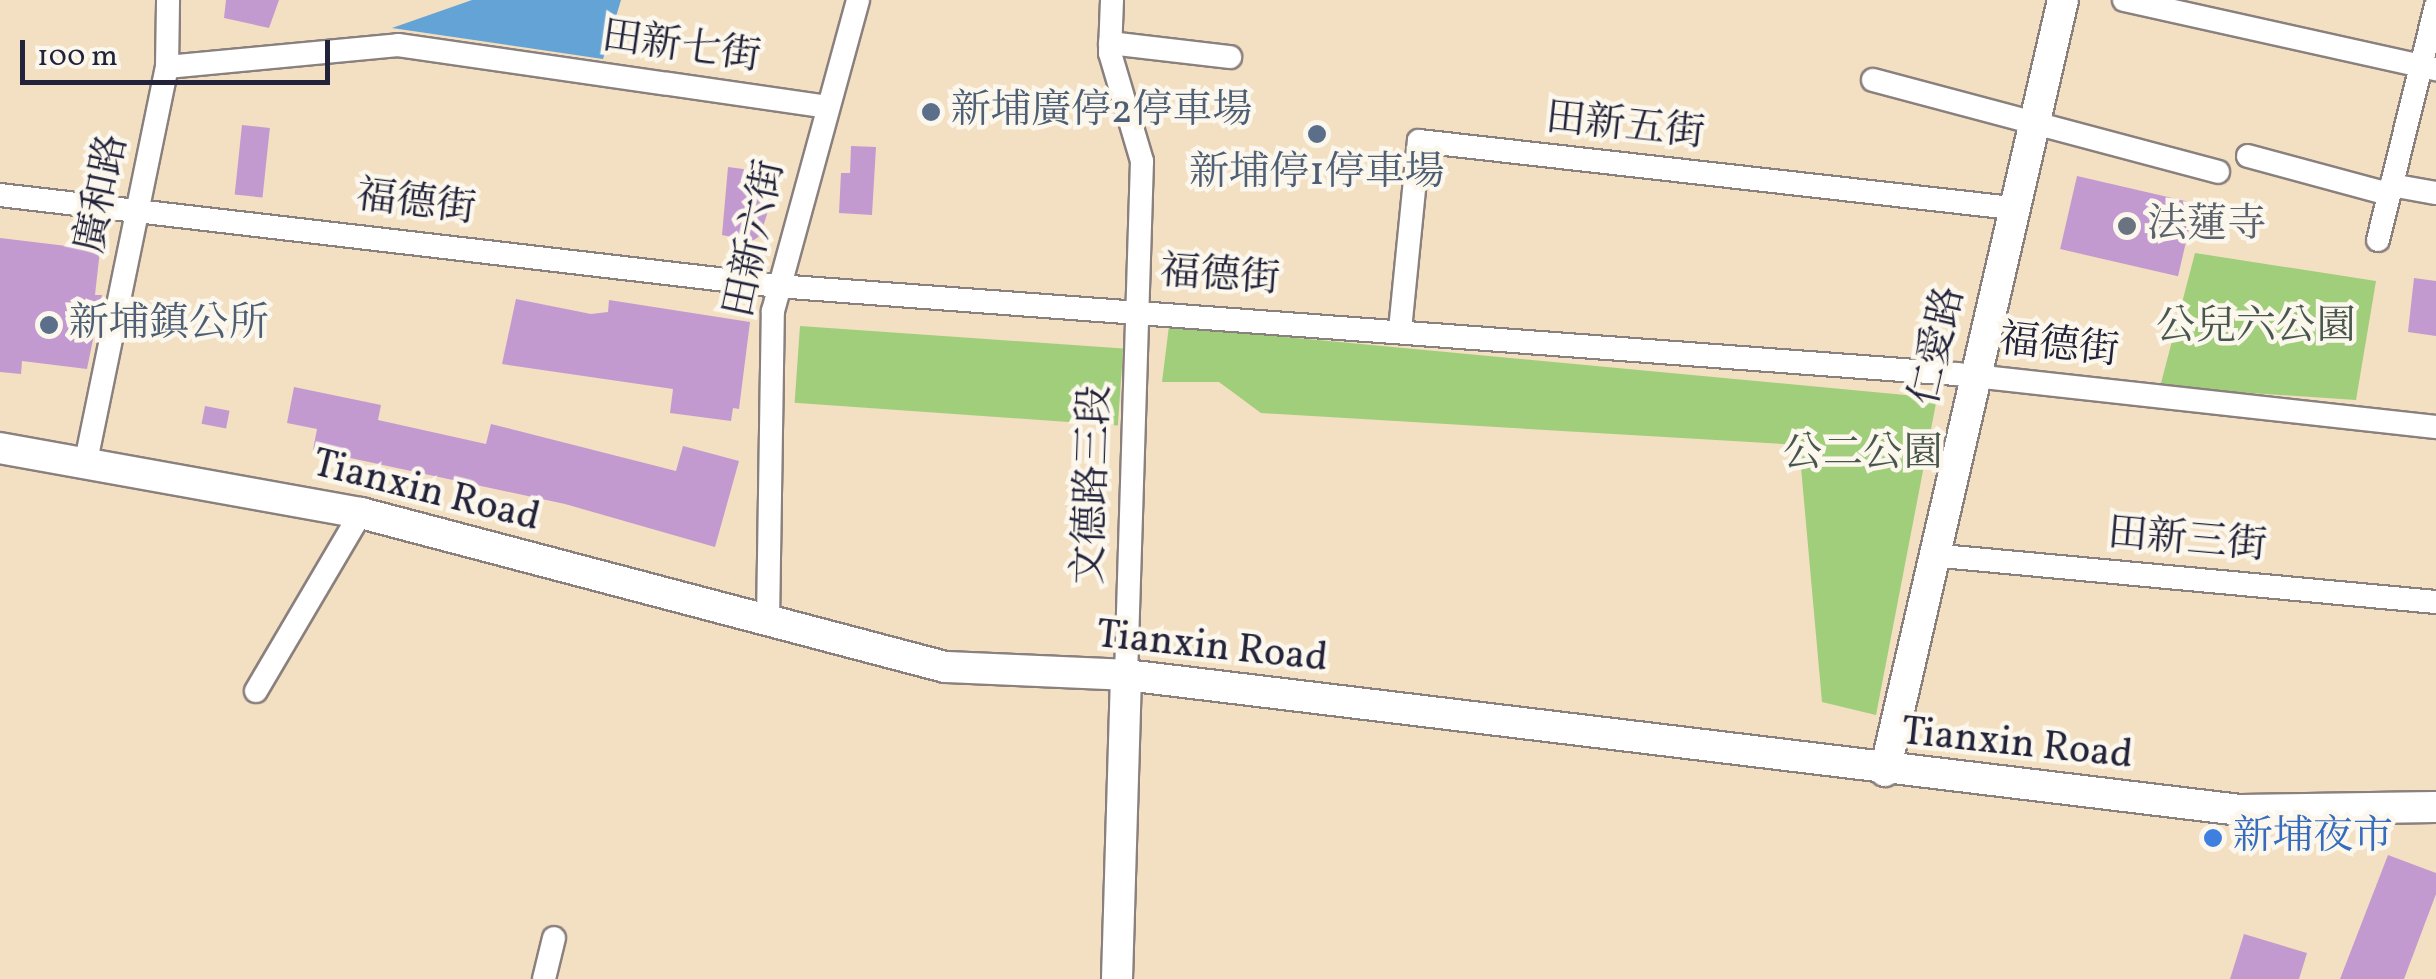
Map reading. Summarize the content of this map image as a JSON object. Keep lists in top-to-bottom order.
{
  "streets": {
    "main road": ["仁愛路", "文德路三段", "Tianxin Road"],
    "street": [
      "田新七街",
      "田新五街",
      "廣和路",
      "福德街",
      "田新六街",
      "田新三街"
    ]
  },
  "crossings": [
    ["田新七街", "廣和路"],
    ["田新七街", "田新六街"],
    ["田新五街", "福德街"],
    ["田新五街", "仁愛路"],
    ["廣和路", "福德街"],
    ["廣和路", "Tianxin Road"],
    ["福德街", "田新六街"],
    ["福德街", "仁愛路"],
    ["福德街", "文德路三段"],
    ["田新六街", "Tianxin Road"],
    ["仁愛路", "Tianxin Road"],
    ["仁愛路", "田新三街"],
    ["文德路三段", "Tianxin Road"]
  ],
  "parks": ["公兒六公園", "公二公園"],
  "places": [
    "新埔廣停2停車場",
    "新埔停1停車場",
    "法蓮寺",
    "新埔鎮公所",
    "新埔夜市"
  ],
  "scale_bar": "100 m"
}
